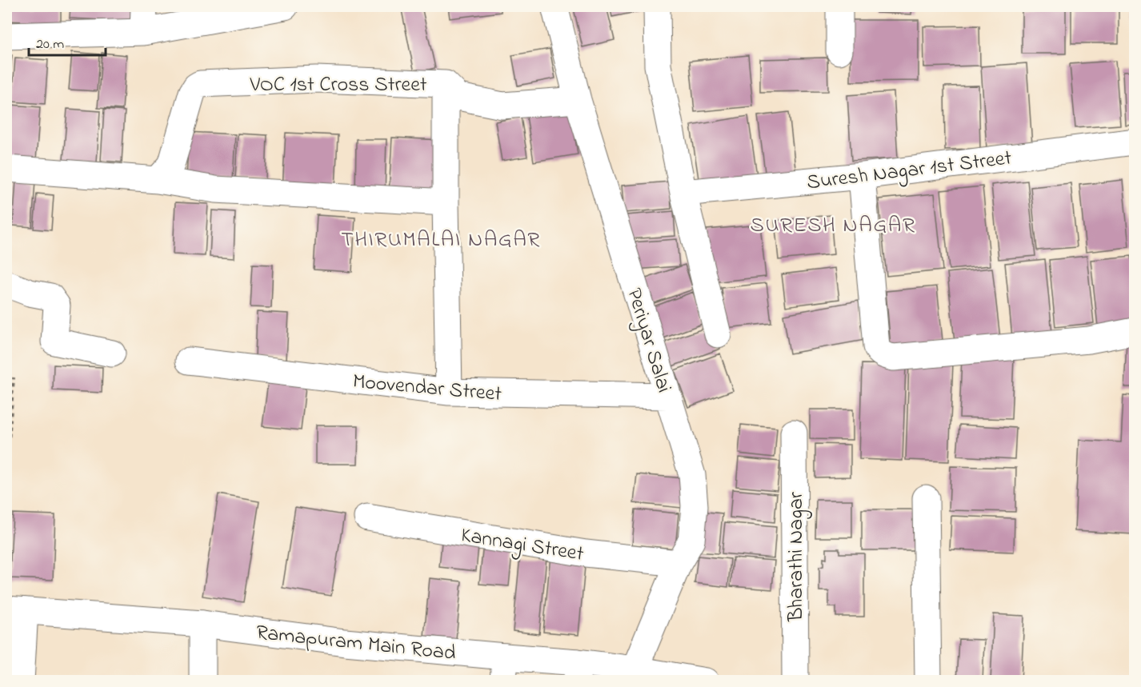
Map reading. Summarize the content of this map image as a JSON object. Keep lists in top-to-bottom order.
{
  "streets": {
    "street": [
      "VOC 1st Cross Street",
      "Suresh Nagar 1st Street",
      "Periyar Salai",
      "Moovendar Street",
      "Kannagi Street",
      "Bharathi Nagar",
      "Ramapuram Main Road"
    ]
  },
  "crossings": [
    ["VOC 1st Cross Street", "Periyar Salai"],
    ["Periyar Salai", "Moovendar Street"],
    ["Periyar Salai", "Kannagi Street"],
    ["Periyar Salai", "Ramapuram Main Road"]
  ],
  "districts": ["SURESH NAGAR", "THIRUMALAI NAGAR"],
  "scale_bar": "20 m"
}
